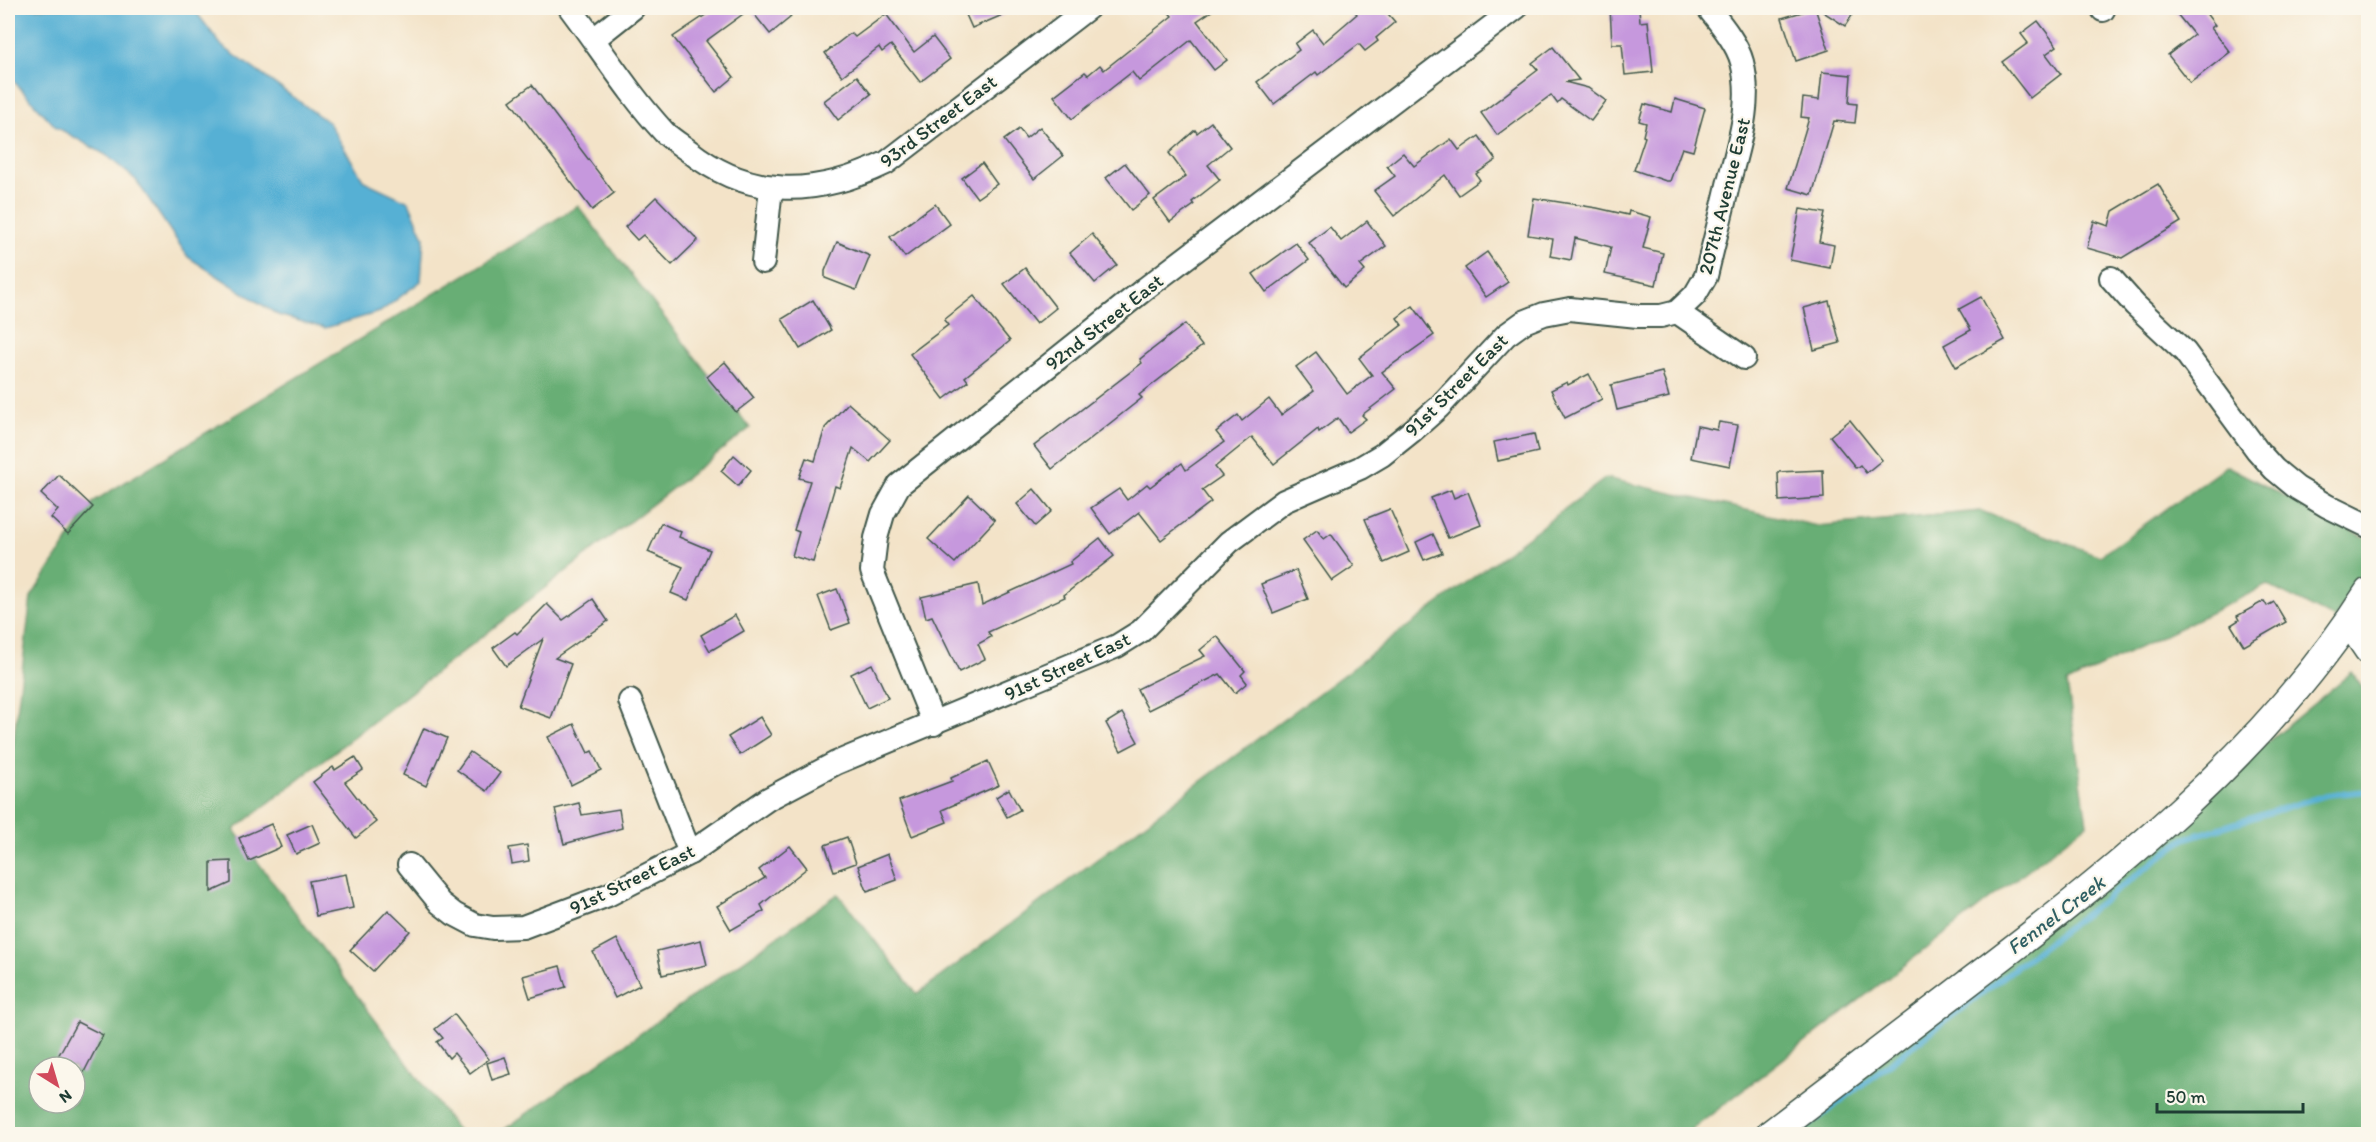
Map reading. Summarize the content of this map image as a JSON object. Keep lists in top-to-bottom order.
{
  "streets": {
    "street": [
      "93rd Street East",
      "207th Avenue East",
      "92nd Street East",
      "91st Street East"
    ]
  },
  "crossings": [
    ["207th Avenue East", "91st Street East"],
    ["92nd Street East", "91st Street East"]
  ],
  "water": ["Fennel Creek"],
  "scale_bar": "50 m",
  "north": "bottom right"
}
